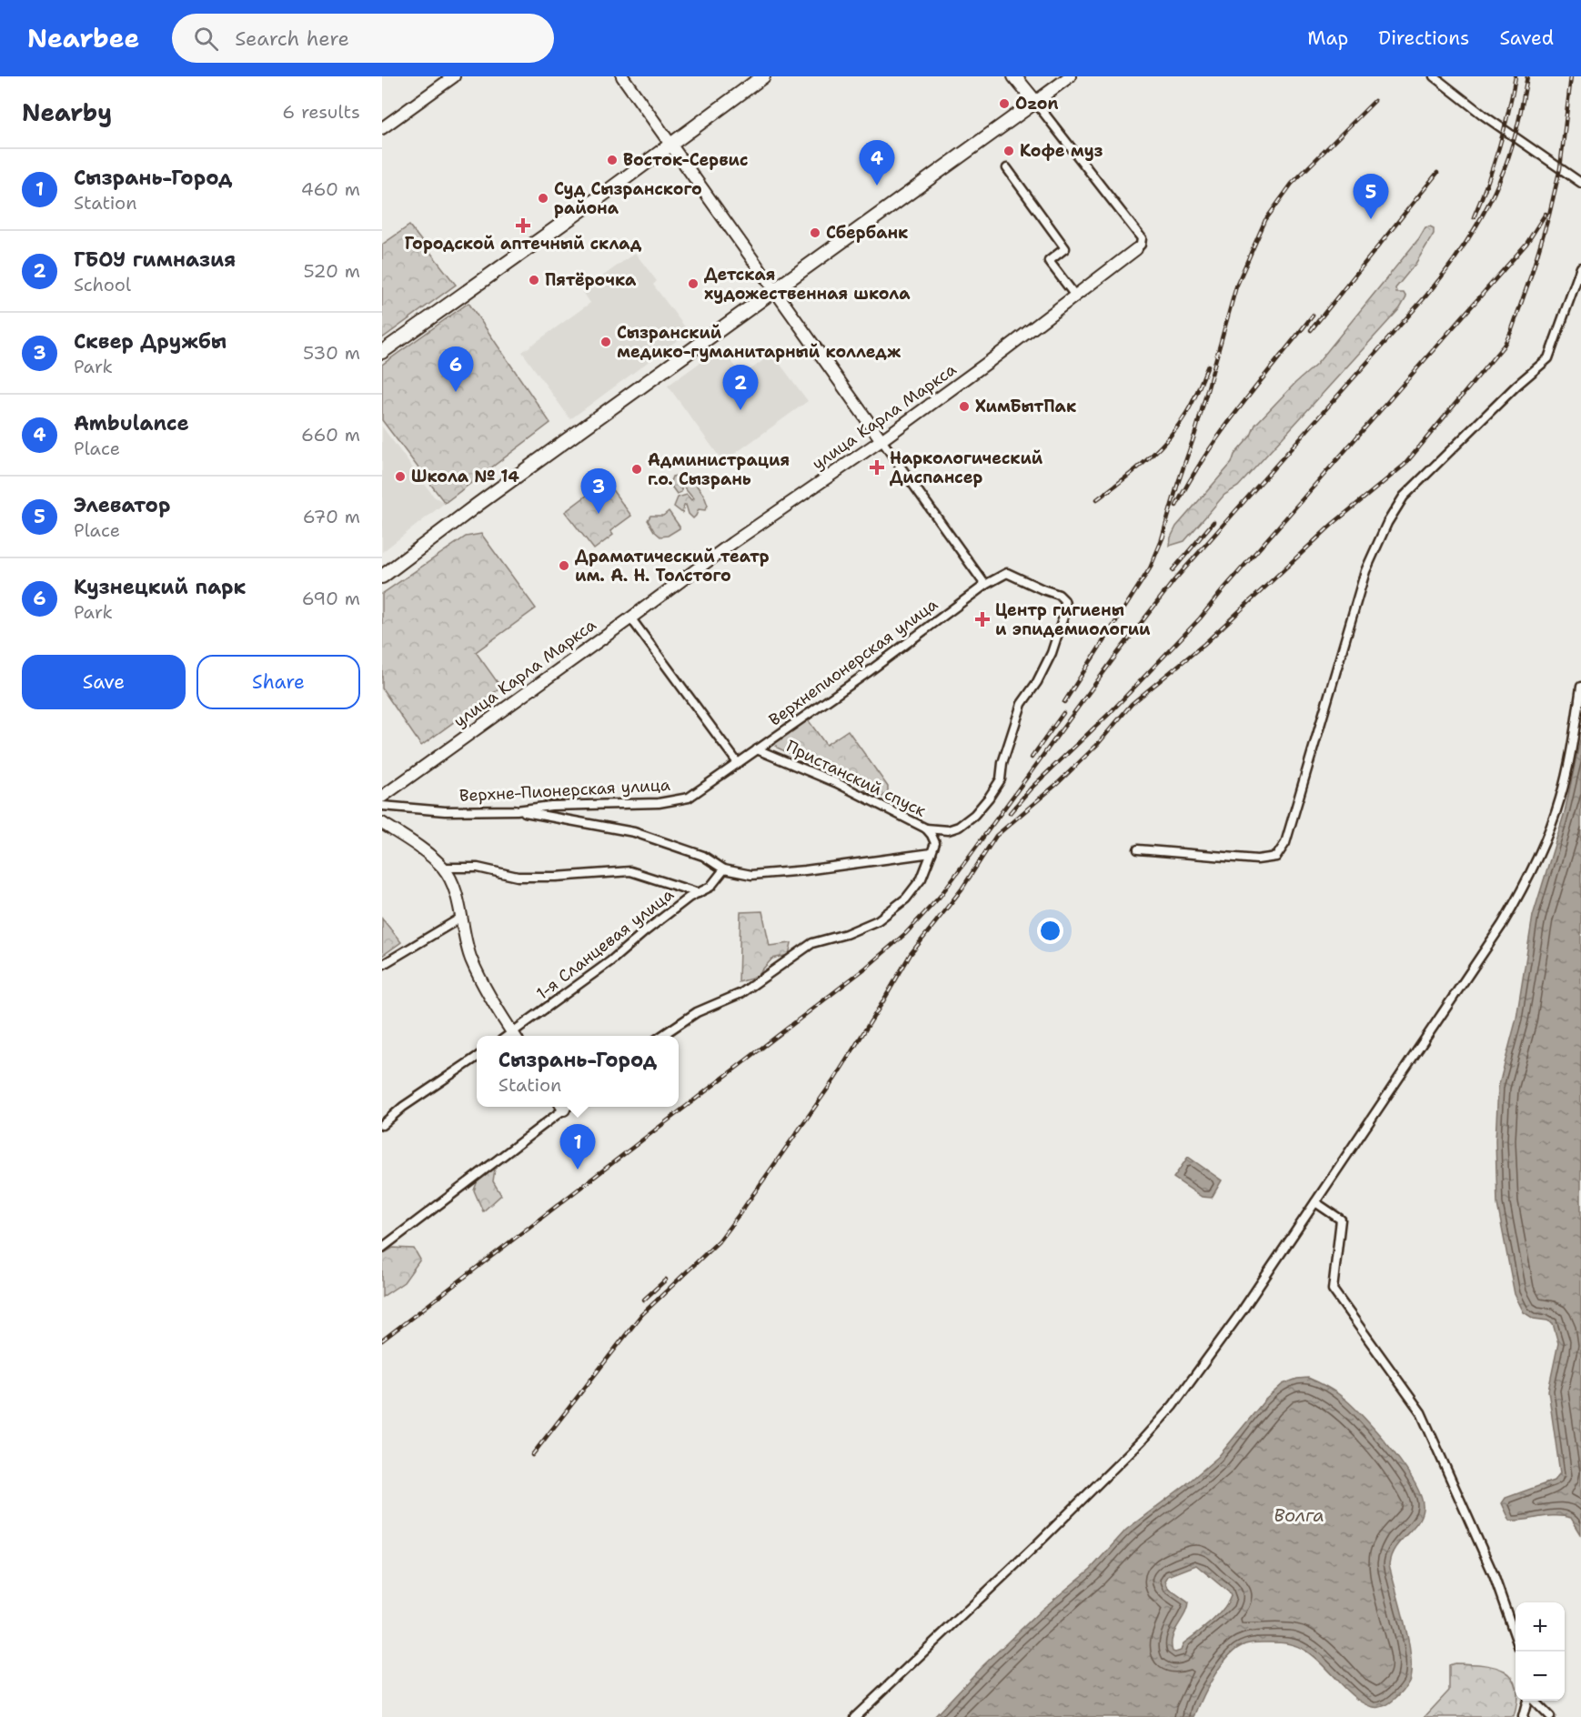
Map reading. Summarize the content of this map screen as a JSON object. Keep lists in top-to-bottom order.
{
  "streets": {
    "street": [
      "улица Карла Маркса",
      "Верхнепионерская улица",
      "Пристанский спуск",
      "Верхне-Пионерская улица",
      "1-я Сланцевая улица"
    ]
  },
  "crossings": [
    ["Верхнепионерская улица", "Пристанский спуск"],
    ["Верхнепионерская улица", "Верхне-Пионерская улица"]
  ],
  "water": ["Волга"],
  "places": {
    "other": [
      "Ozon",
      "Кофе муз",
      "Восток-Сервис",
      "Суд Сызранского района",
      "Сбербанк",
      "Пятёрочка",
      "Детская художественная школа",
      "Сызранский медико-гуманитарный колледж",
      "ХимБытПак",
      "Администрация г.о. Сызрань",
      "Школа № 14",
      "Драматический театр им. А. Н. Толстого"
    ],
    "health": ["Городской аптечный склад", "Наркологический Диспансер", "Центр гигиены и эпидемиологии"]
  },
  "page": {
    "header": "Nearbee",
    "search": "Search here",
    "nav": ["Map", "Directions", "Saved"],
    "heading": ["Nearby", "6 results"],
    "pins": [
      "4",
      "5",
      "6",
      "2",
      "3",
      "1"
    ],
    "list": [
      {
        "mark": "1",
        "name": "Сызрань-Город",
        "note": "Station",
        "value": "460 m"
      },
      {
        "mark": "2",
        "name": "ГБОУ гимназия",
        "note": "School",
        "value": "520 m"
      },
      {
        "mark": "3",
        "name": "Сквер Дружбы",
        "note": "Park",
        "value": "530 m"
      },
      {
        "mark": "4",
        "name": "Ambulance",
        "note": "Place",
        "value": "660 m"
      },
      {
        "mark": "5",
        "name": "Элеватор",
        "note": "Place",
        "value": "670 m"
      },
      {
        "mark": "6",
        "name": "Кузнецкий парк",
        "note": "Park",
        "value": "690 m"
      }
    ],
    "buttons": ["Save", "Share"],
    "popup": ["Сызрань-Город", "Station"],
    "map_buttons": ["+", "−"]
  }
}
